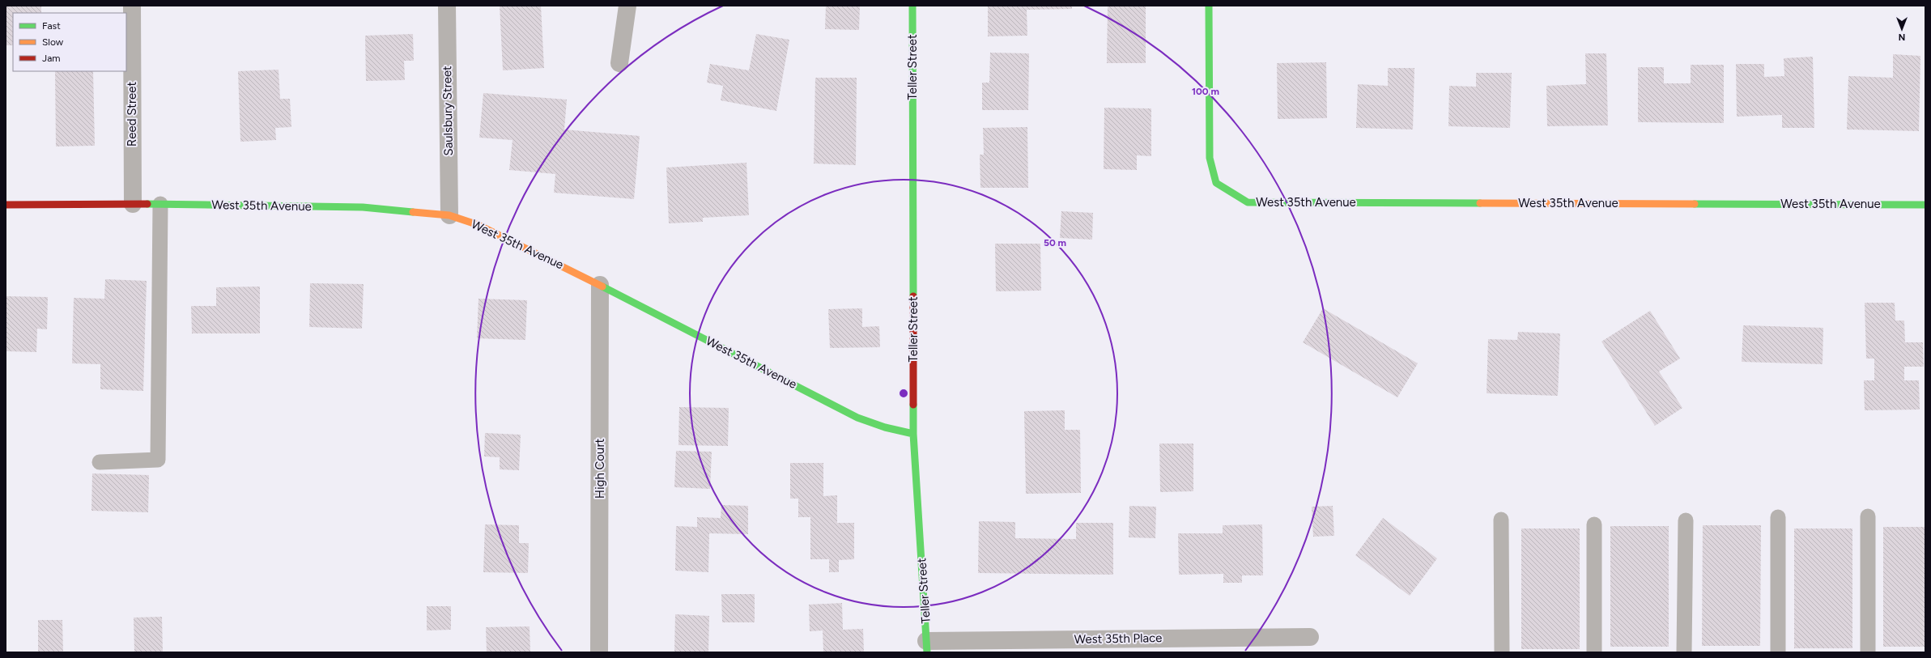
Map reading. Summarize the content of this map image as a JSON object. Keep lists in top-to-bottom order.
{
  "streets": {
    "street": [
      "Teller Street",
      "Saulsbury Street",
      "Reed Street",
      "West 35th Avenue",
      "High Court",
      "West 35th Place"
    ]
  },
  "crossings": [
    ["Teller Street", "West 35th Avenue"],
    ["Teller Street", "West 35th Place"],
    ["Saulsbury Street", "West 35th Avenue"],
    ["Reed Street", "West 35th Avenue"],
    ["West 35th Avenue", "High Court"]
  ],
  "legend": ["Fast", "Slow", "Jam"],
  "north": "bottom",
  "rings": ["100 m", "50 m"]
}
